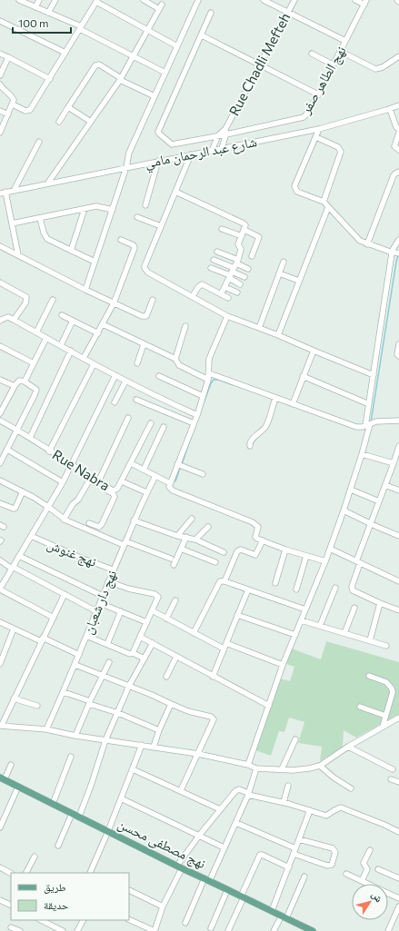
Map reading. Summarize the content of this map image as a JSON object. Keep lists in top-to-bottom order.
{
  "streets": {
    "main road": ["نهج مصطفى محسن"],
    "street": [
      "Rue Chadli Mefteh",
      "نهج الطاهر صفر",
      "شارع عبد الرحمان مامي",
      "Rue Nabra",
      "نهج غنوش",
      "نهج دار شعبان"
    ]
  },
  "crossings": [
    ["Rue Chadli Mefteh", "نهج الطاهر صفر"],
    ["نهج غنوش", "نهج دار شعبان"]
  ],
  "legend": ["طريق", "حديقة"],
  "scale_bar": "100 m",
  "north": "top right"
}
